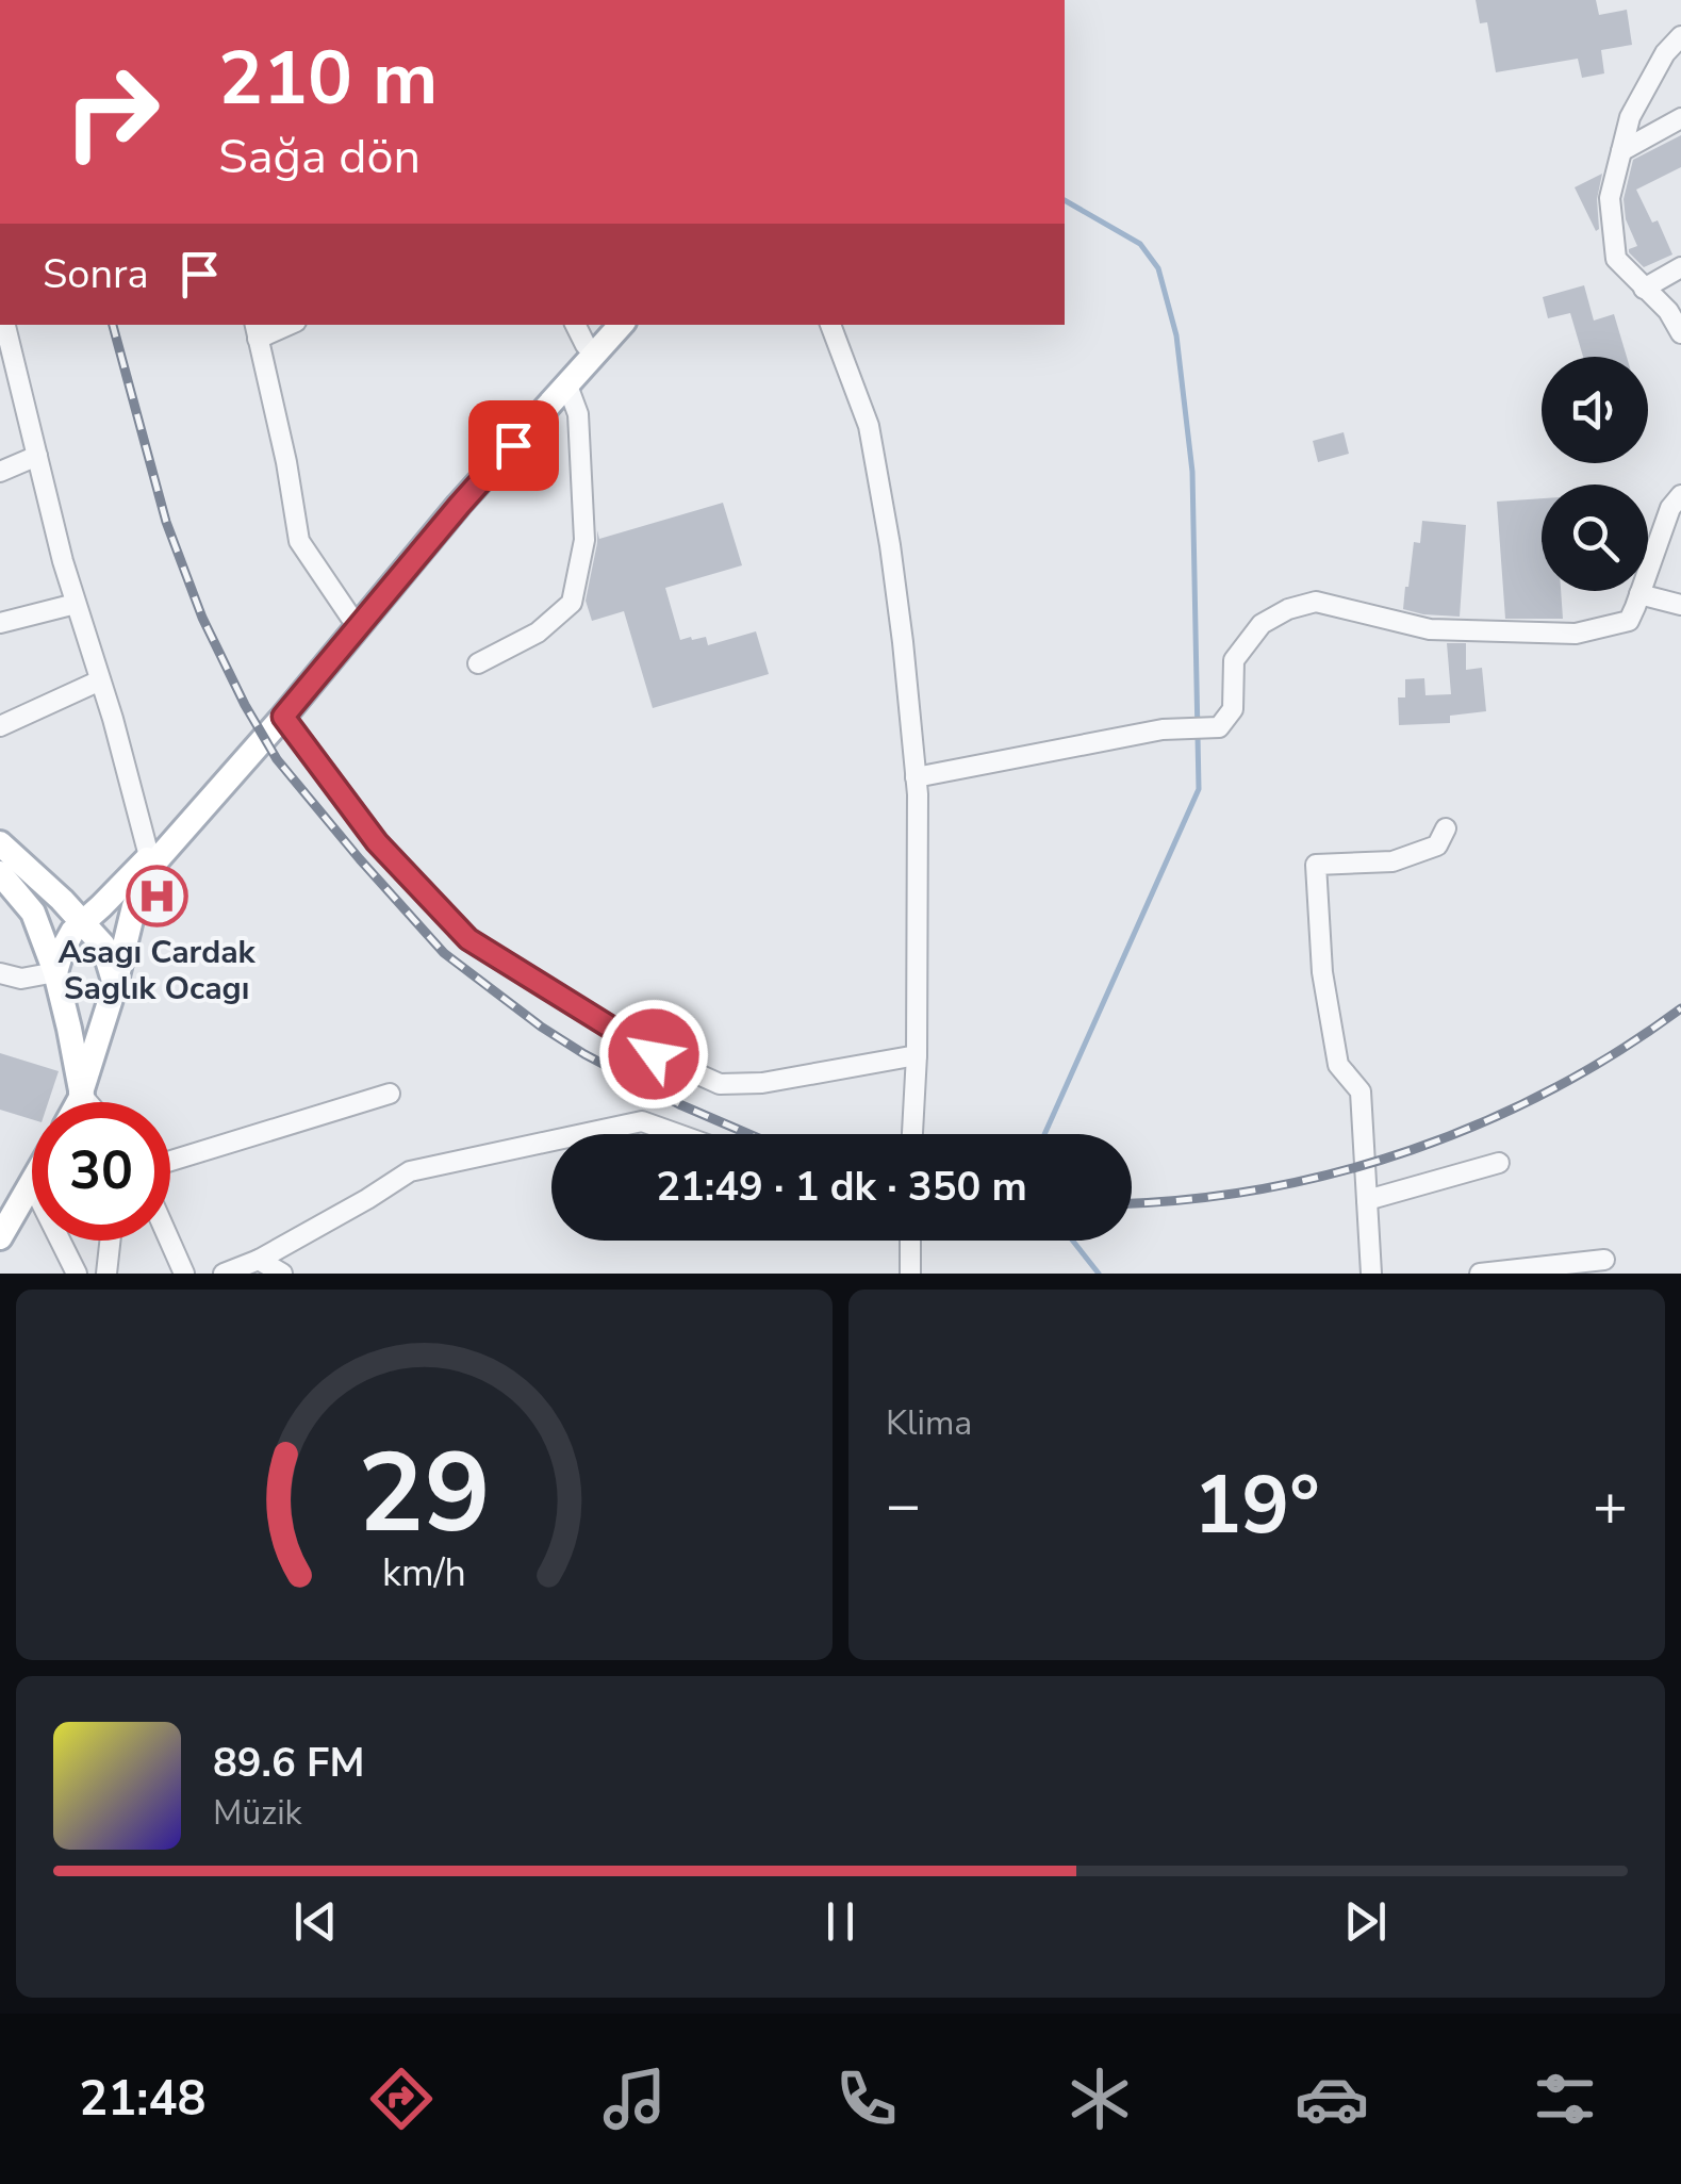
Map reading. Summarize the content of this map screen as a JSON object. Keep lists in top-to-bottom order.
{
  "places": {
    "hospital": ["Asagı Cardak Saglık Ocagı"]
  },
  "page": {
    "turn": ["210 m", "Sağa dön"],
    "then": "Sonra",
    "limit": "30",
    "trip": "21:49 · 1 dk · 350 m",
    "tile": "Klima",
    "heat": ["−", "19°", "+"],
    "song": ["89.6 FM", "Müzik"],
    "tabs": "21:48",
    "gauge": ["29", "km/h"]
  }
}
